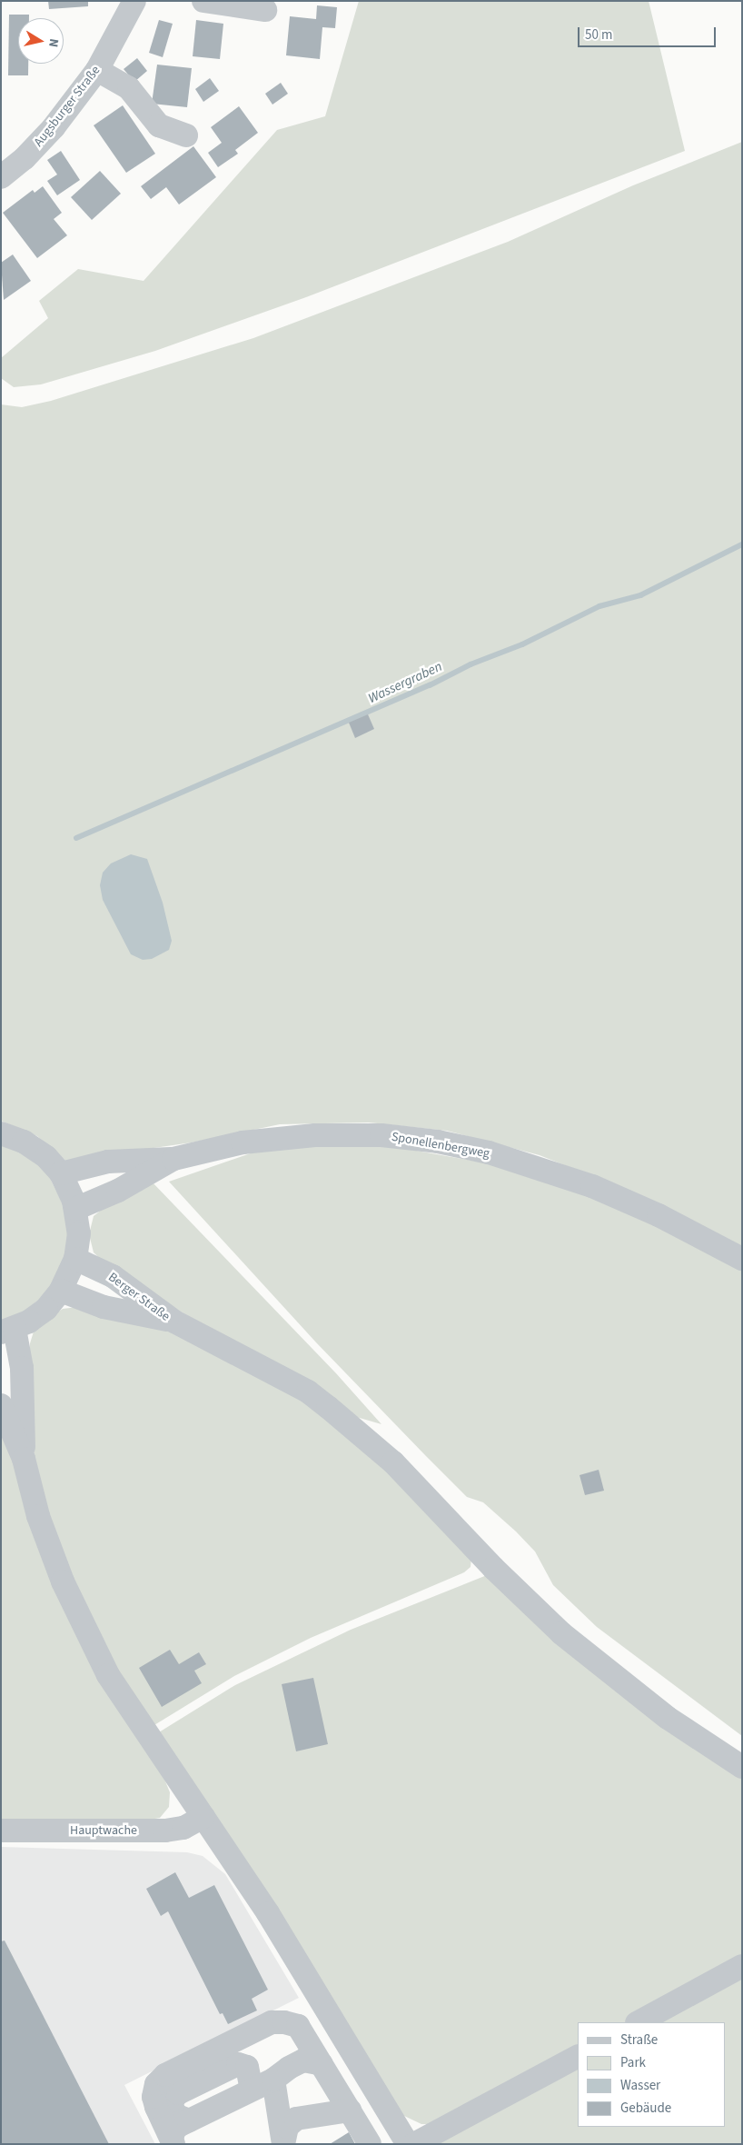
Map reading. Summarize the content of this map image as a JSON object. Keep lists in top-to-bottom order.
{
  "streets": {
    "street": [
      "Augsburger Straße",
      "Sponellenbergweg",
      "Berger Straße",
      "Hauptwache"
    ]
  },
  "water": ["Wassergraben"],
  "legend": [
    "Straße",
    "Park",
    "Wasser",
    "Gebäude"
  ],
  "scale_bar": "50 m",
  "north": "right"
}
